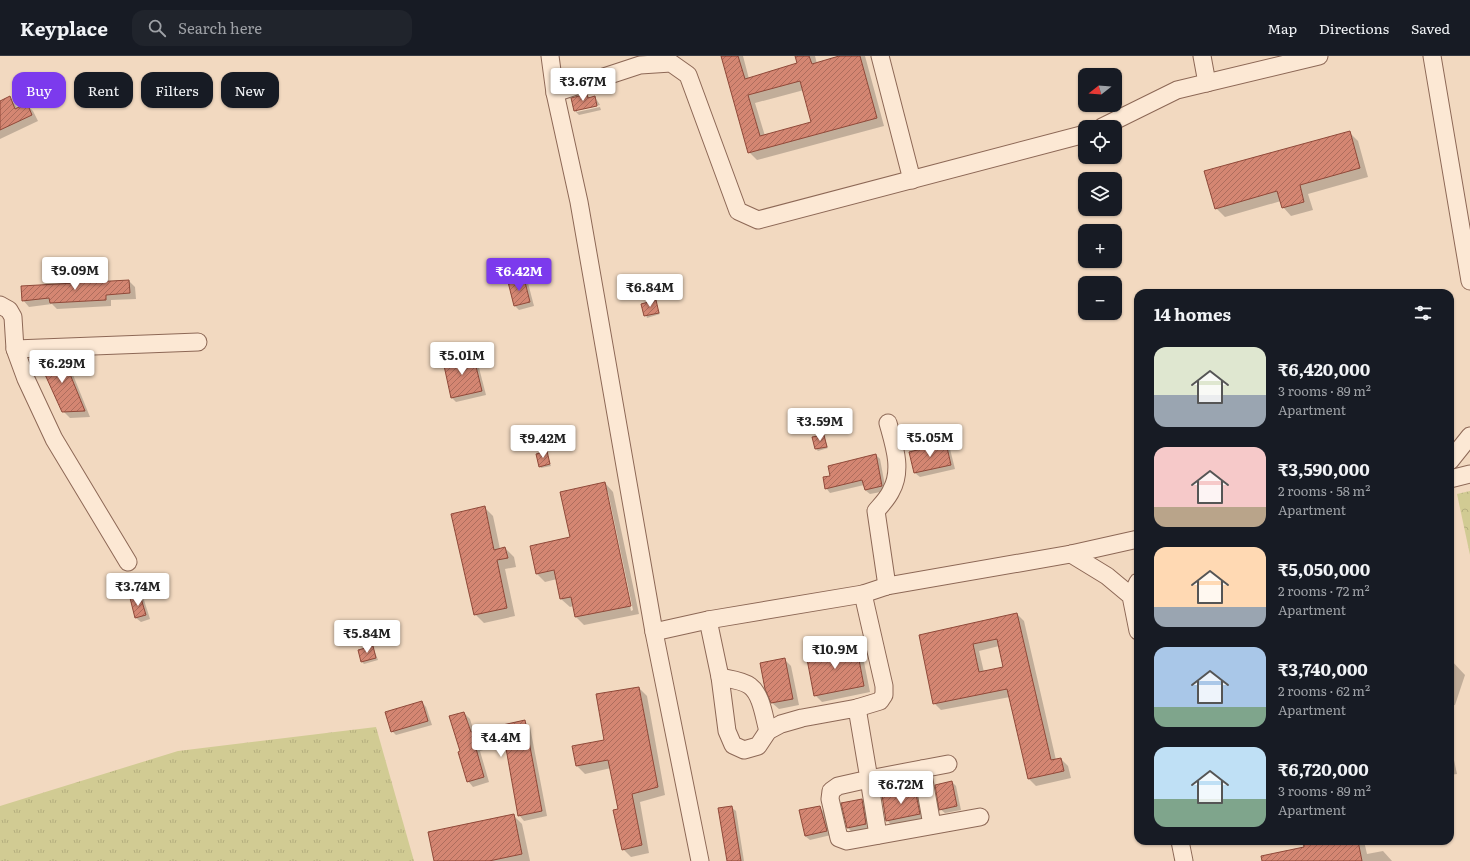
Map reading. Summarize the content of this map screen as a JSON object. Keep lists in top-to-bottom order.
{
  "north": "left",
  "page": {
    "header": "Keyplace",
    "search": "Search here",
    "nav": ["Map", "Directions", "Saved"],
    "map_buttons": ["+", "−"],
    "price": [
      "₹3.67M",
      "₹9.09M",
      "₹6.42M",
      "₹6.84M",
      "₹5.01M",
      "₹6.29M",
      "₹3.59M",
      "₹5.05M",
      "₹9.42M",
      "₹3.74M",
      "₹5.84M",
      "₹10.9M",
      "₹4.4M",
      "₹6.72M"
    ],
    "chip": [
      "Buy",
      "Rent",
      "Filters",
      "New"
    ],
    "heading": "14 homes",
    "list": [
      {
        "name": "₹6,420,000",
        "note": "3 rooms · 89 m² · Apartment"
      },
      {
        "name": "₹3,590,000",
        "note": "2 rooms · 58 m² · Apartment"
      },
      {
        "name": "₹5,050,000",
        "note": "2 rooms · 72 m² · Apartment"
      },
      {
        "name": "₹3,740,000",
        "note": "2 rooms · 62 m² · Apartment"
      },
      {
        "name": "₹6,720,000",
        "note": "3 rooms · 89 m² · Apartment"
      }
    ]
  }
}
